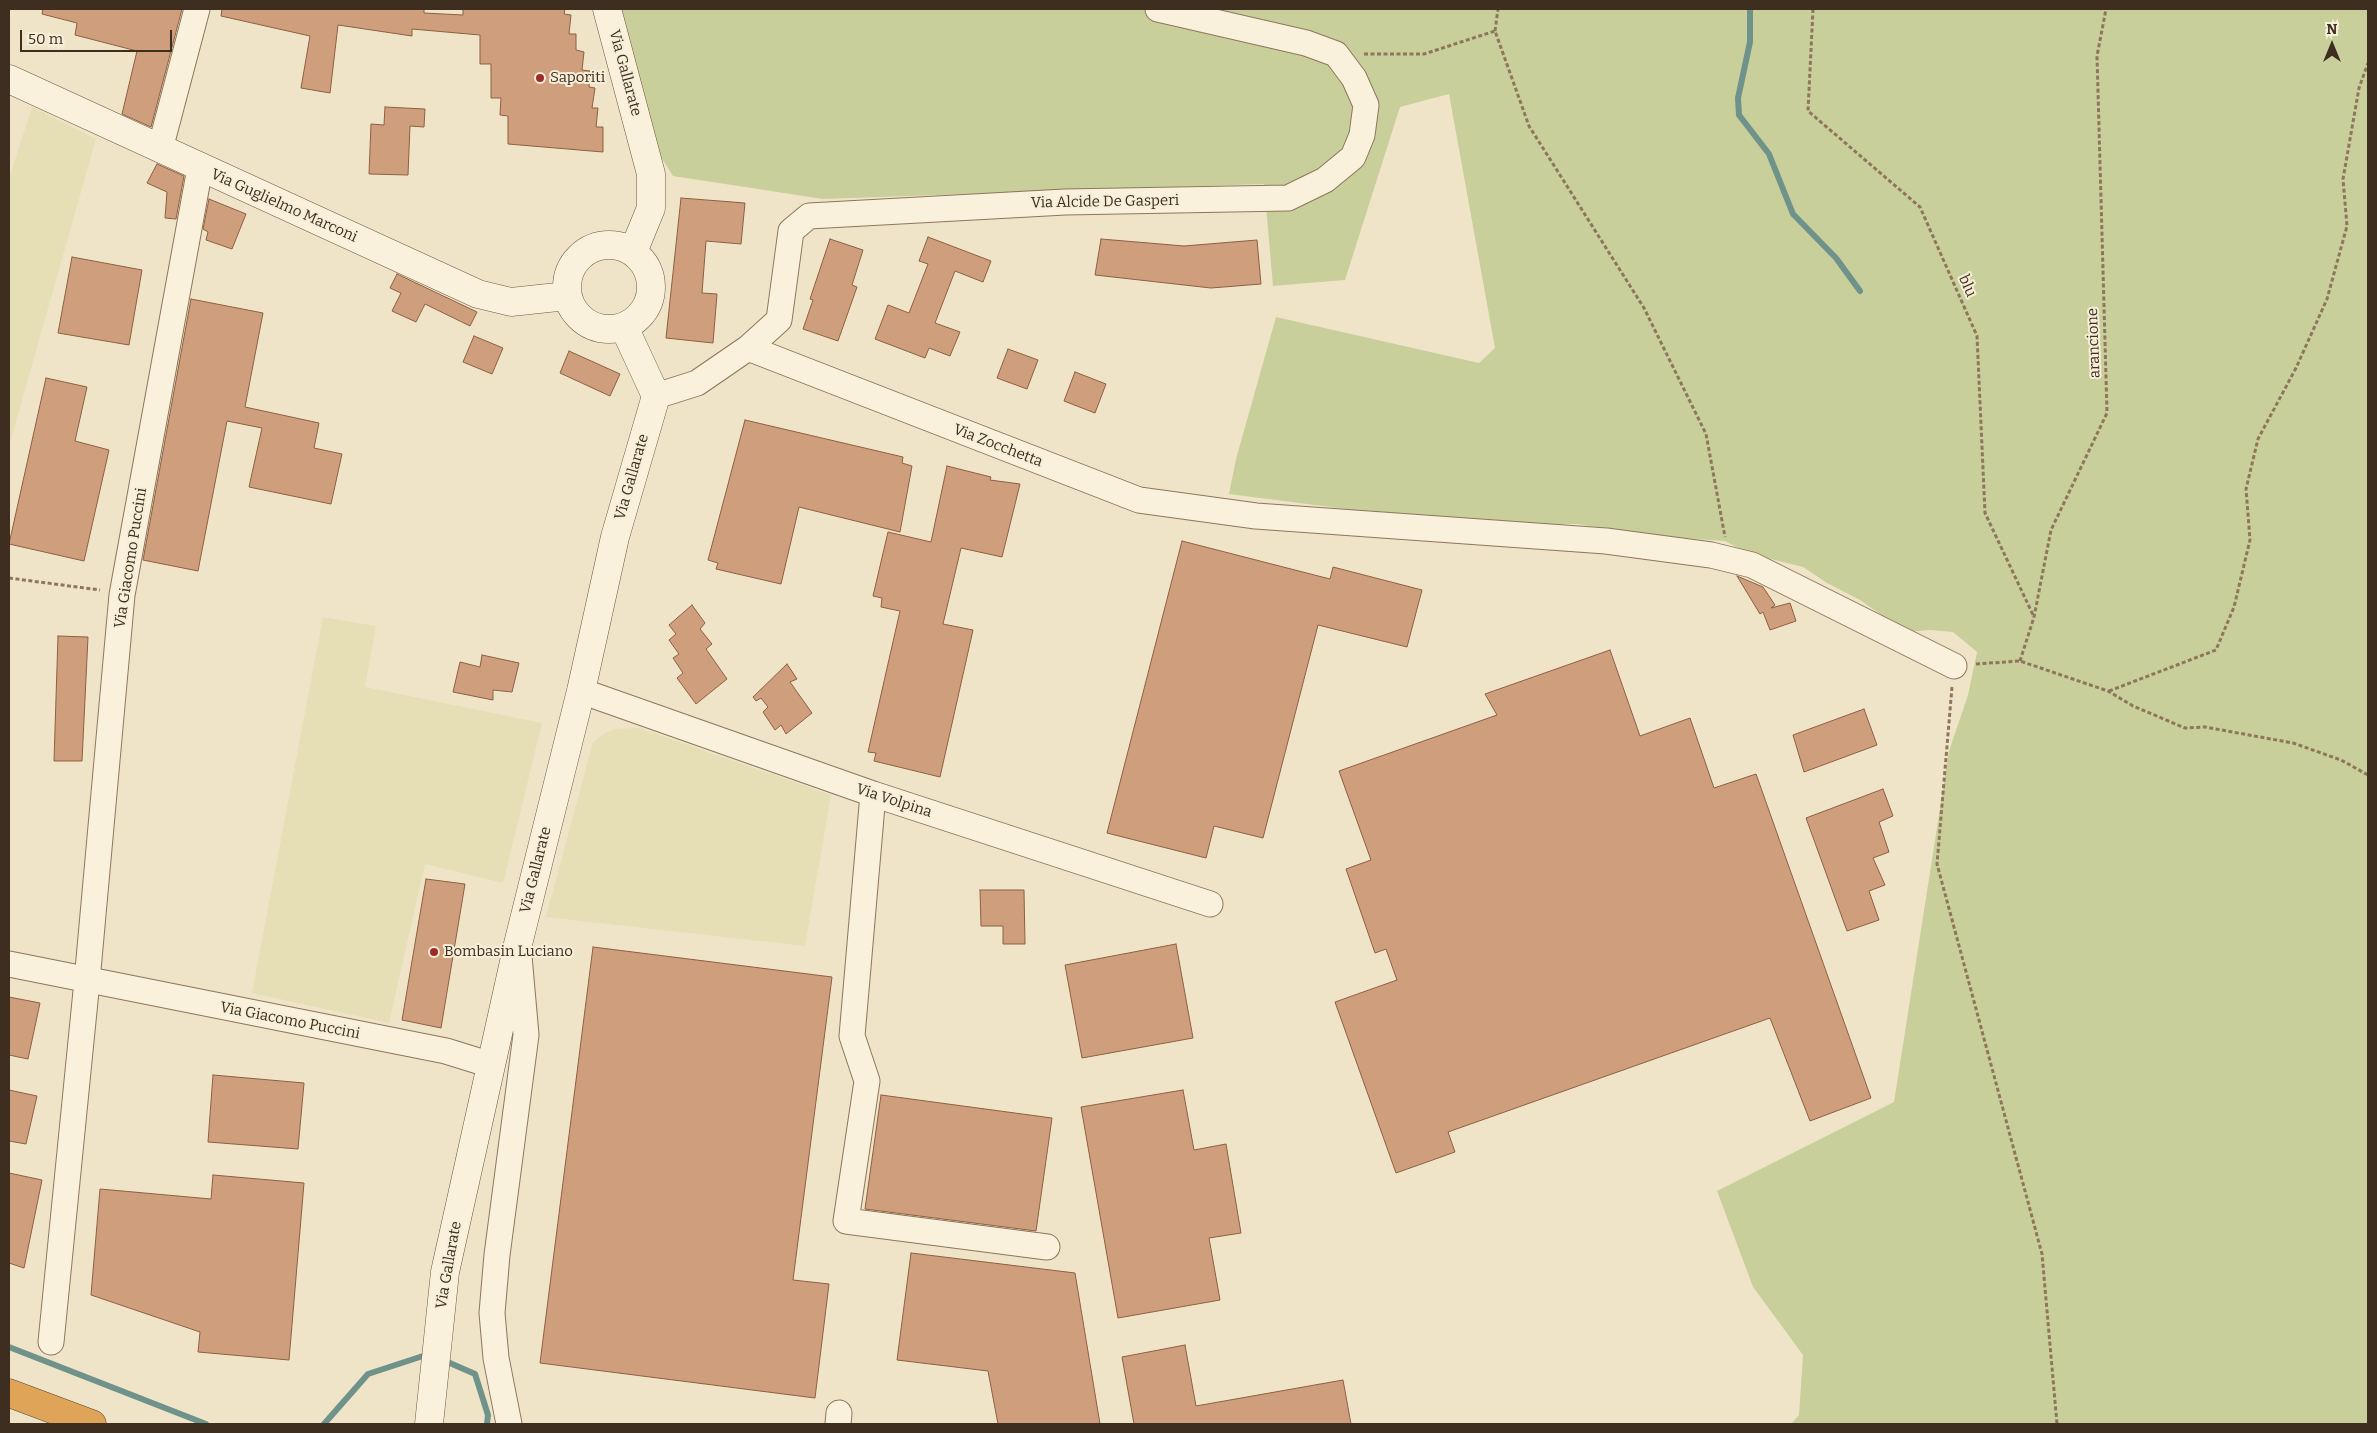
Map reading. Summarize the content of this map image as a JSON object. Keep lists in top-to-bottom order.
{
  "streets": {
    "main road": ["Via Gallarate", "Via Guglielmo Marconi"],
    "street": [
      "Via Alcide De Gasperi",
      "Via Zocchetta",
      "Via Giacomo Puccini",
      "Via Volpina"
    ],
    "path": ["blu", "arancione"]
  },
  "crossings": [
    ["Via Gallarate", "Via Alcide De Gasperi"],
    ["Via Gallarate", "Via Guglielmo Marconi"],
    ["Via Gallarate", "Via Giacomo Puccini"],
    ["Via Gallarate", "Via Volpina"],
    ["Via Alcide De Gasperi", "Via Zocchetta"],
    ["Via Guglielmo Marconi", "Via Giacomo Puccini"],
    ["blu", "arancione"]
  ],
  "places": ["Saporiti", "Bombasin Luciano"],
  "scale_bar": "50 m",
  "north": "top"
}
